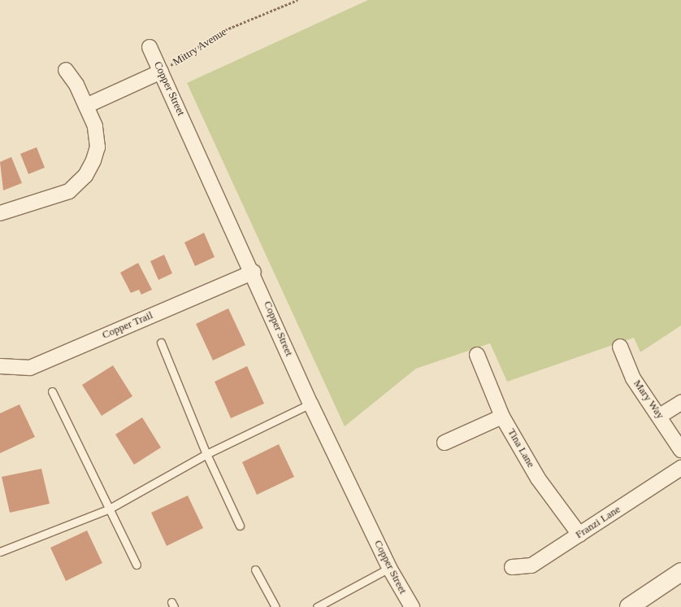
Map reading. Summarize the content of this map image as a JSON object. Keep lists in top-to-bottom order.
{
  "streets": {
    "street": [
      "Mittry Avenue",
      "Copper Street",
      "Copper Trail",
      "Mary Way",
      "Tina Lane",
      "Franzi Lane"
    ]
  },
  "crossings": [
    ["Mittry Avenue", "Copper Street"],
    ["Copper Street", "Copper Trail"],
    ["Tina Lane", "Franzi Lane"]
  ]
}
